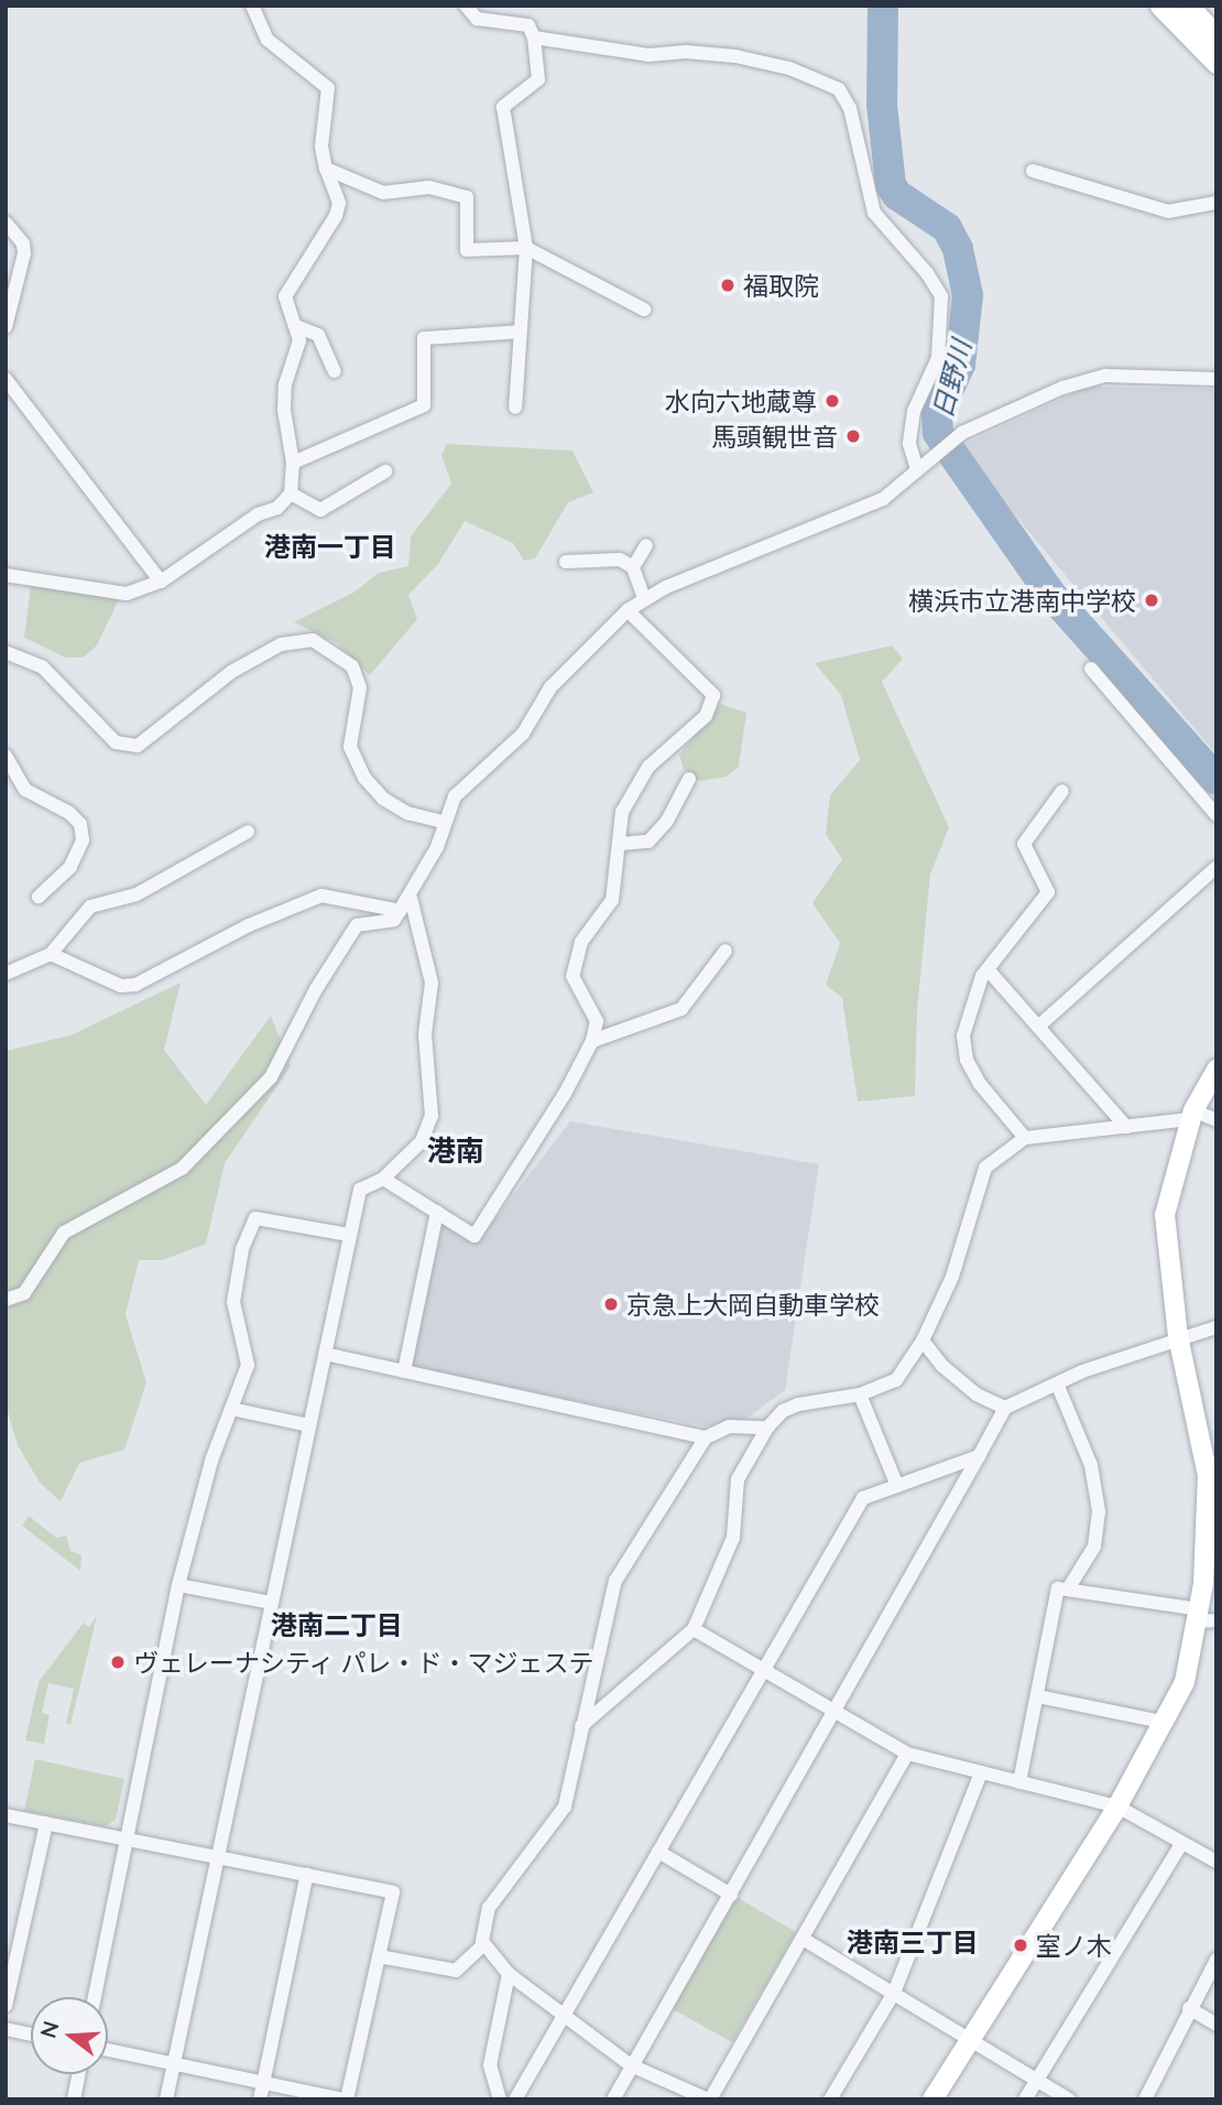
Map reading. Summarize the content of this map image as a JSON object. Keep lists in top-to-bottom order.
{
  "districts": [
    "港南一丁目",
    "港南",
    "港南二丁目",
    "港南三丁目"
  ],
  "water": ["日野川"],
  "places": [
    "福取院",
    "水向六地蔵尊",
    "馬頭観世音",
    "横浜市立港南中学校",
    "京急上大岡自動車学校",
    "ヴェレーナシティ パレ・ド・マジェステ",
    "室ノ木"
  ],
  "north": "left"
}
